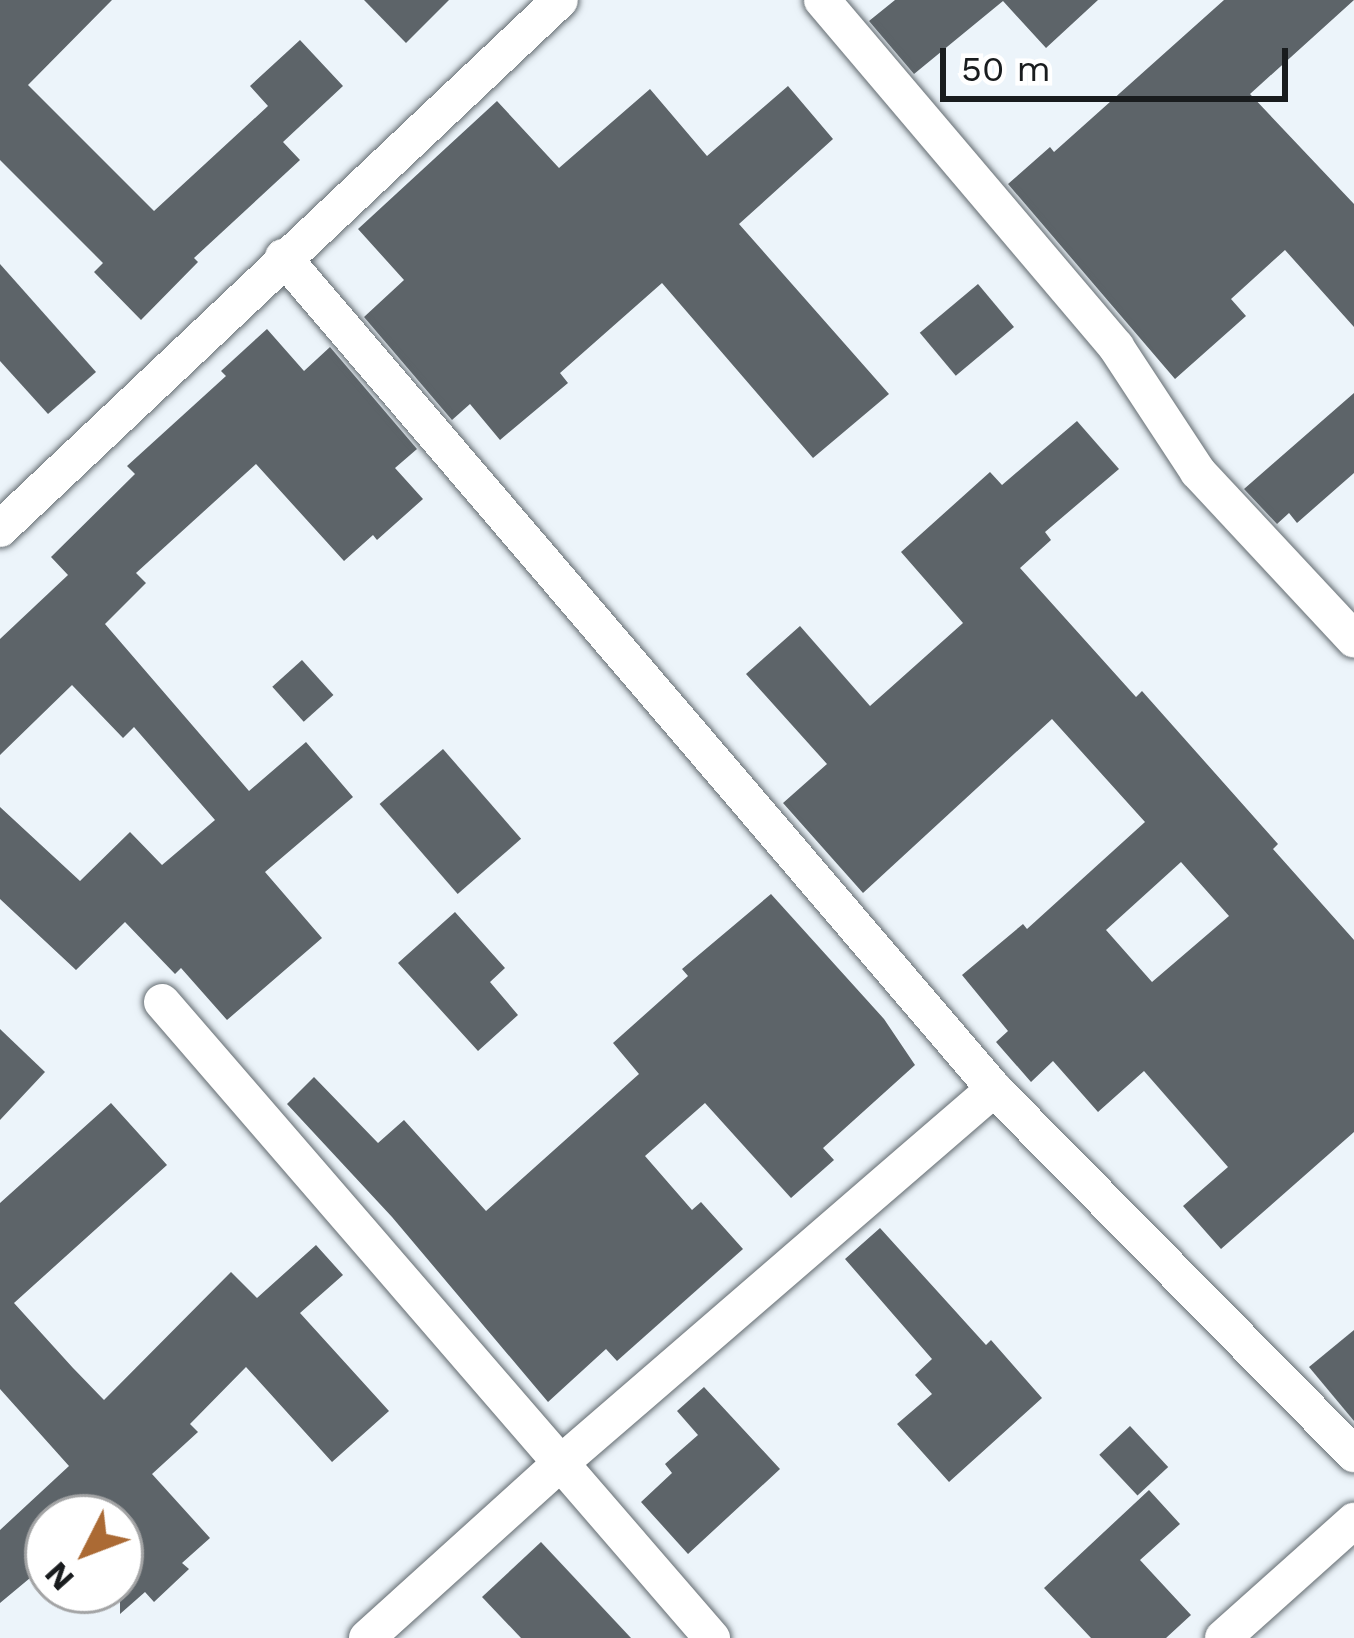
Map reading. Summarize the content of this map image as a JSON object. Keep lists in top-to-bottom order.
{
  "scale_bar": "50 m",
  "north": "bottom left"
}
